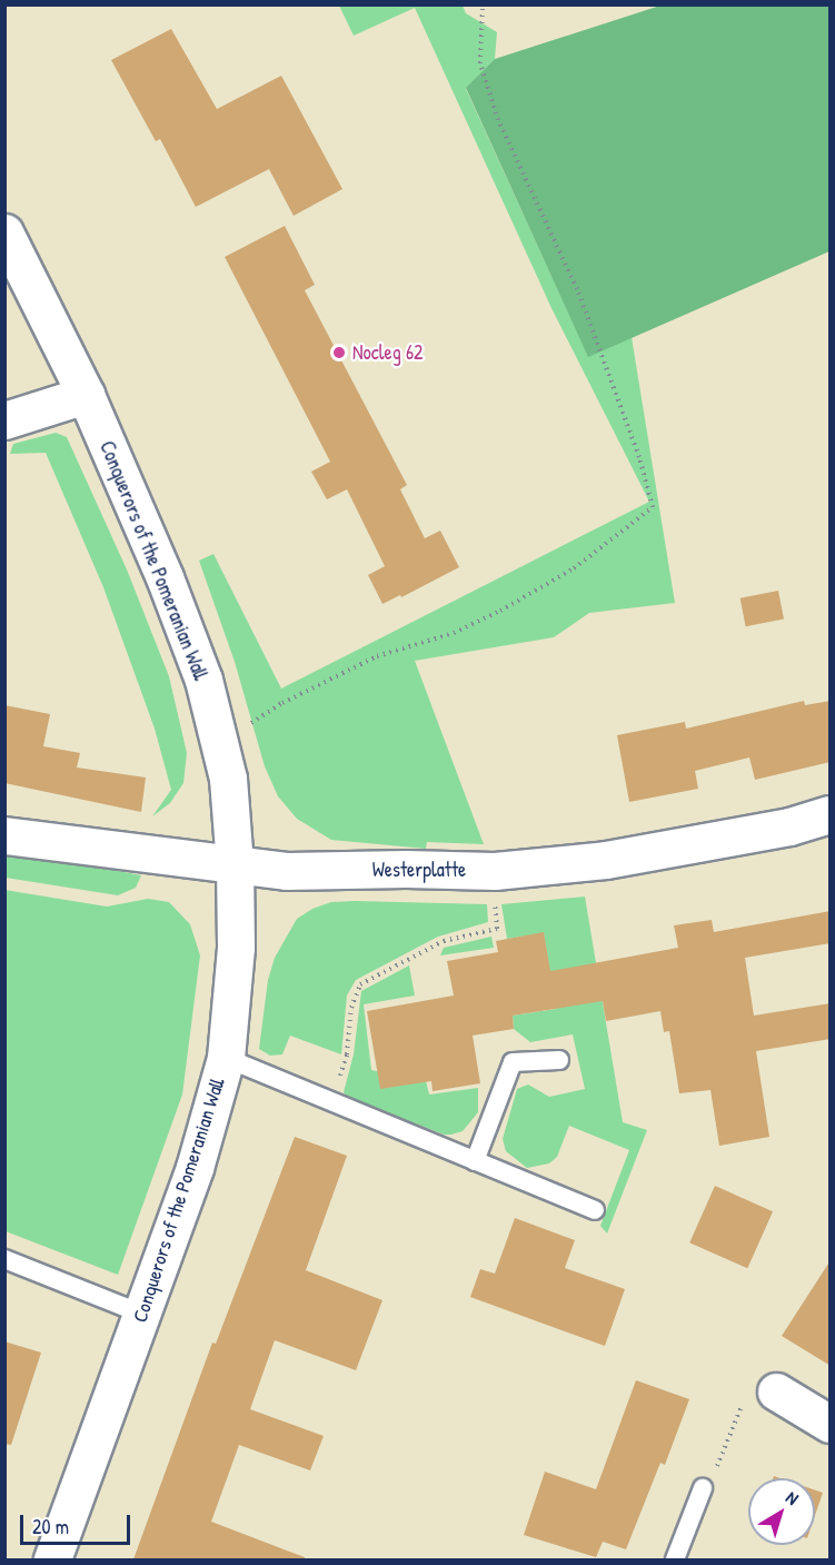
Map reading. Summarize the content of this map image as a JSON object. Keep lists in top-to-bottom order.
{
  "streets": {
    "street": ["Conquerors of the Pomeranian Wall", "Westerplatte"]
  },
  "crossings": [
    ["Conquerors of the Pomeranian Wall", "Westerplatte"]
  ],
  "places": ["Nocleg 62"],
  "scale_bar": "20 m",
  "north": "top right"
}
